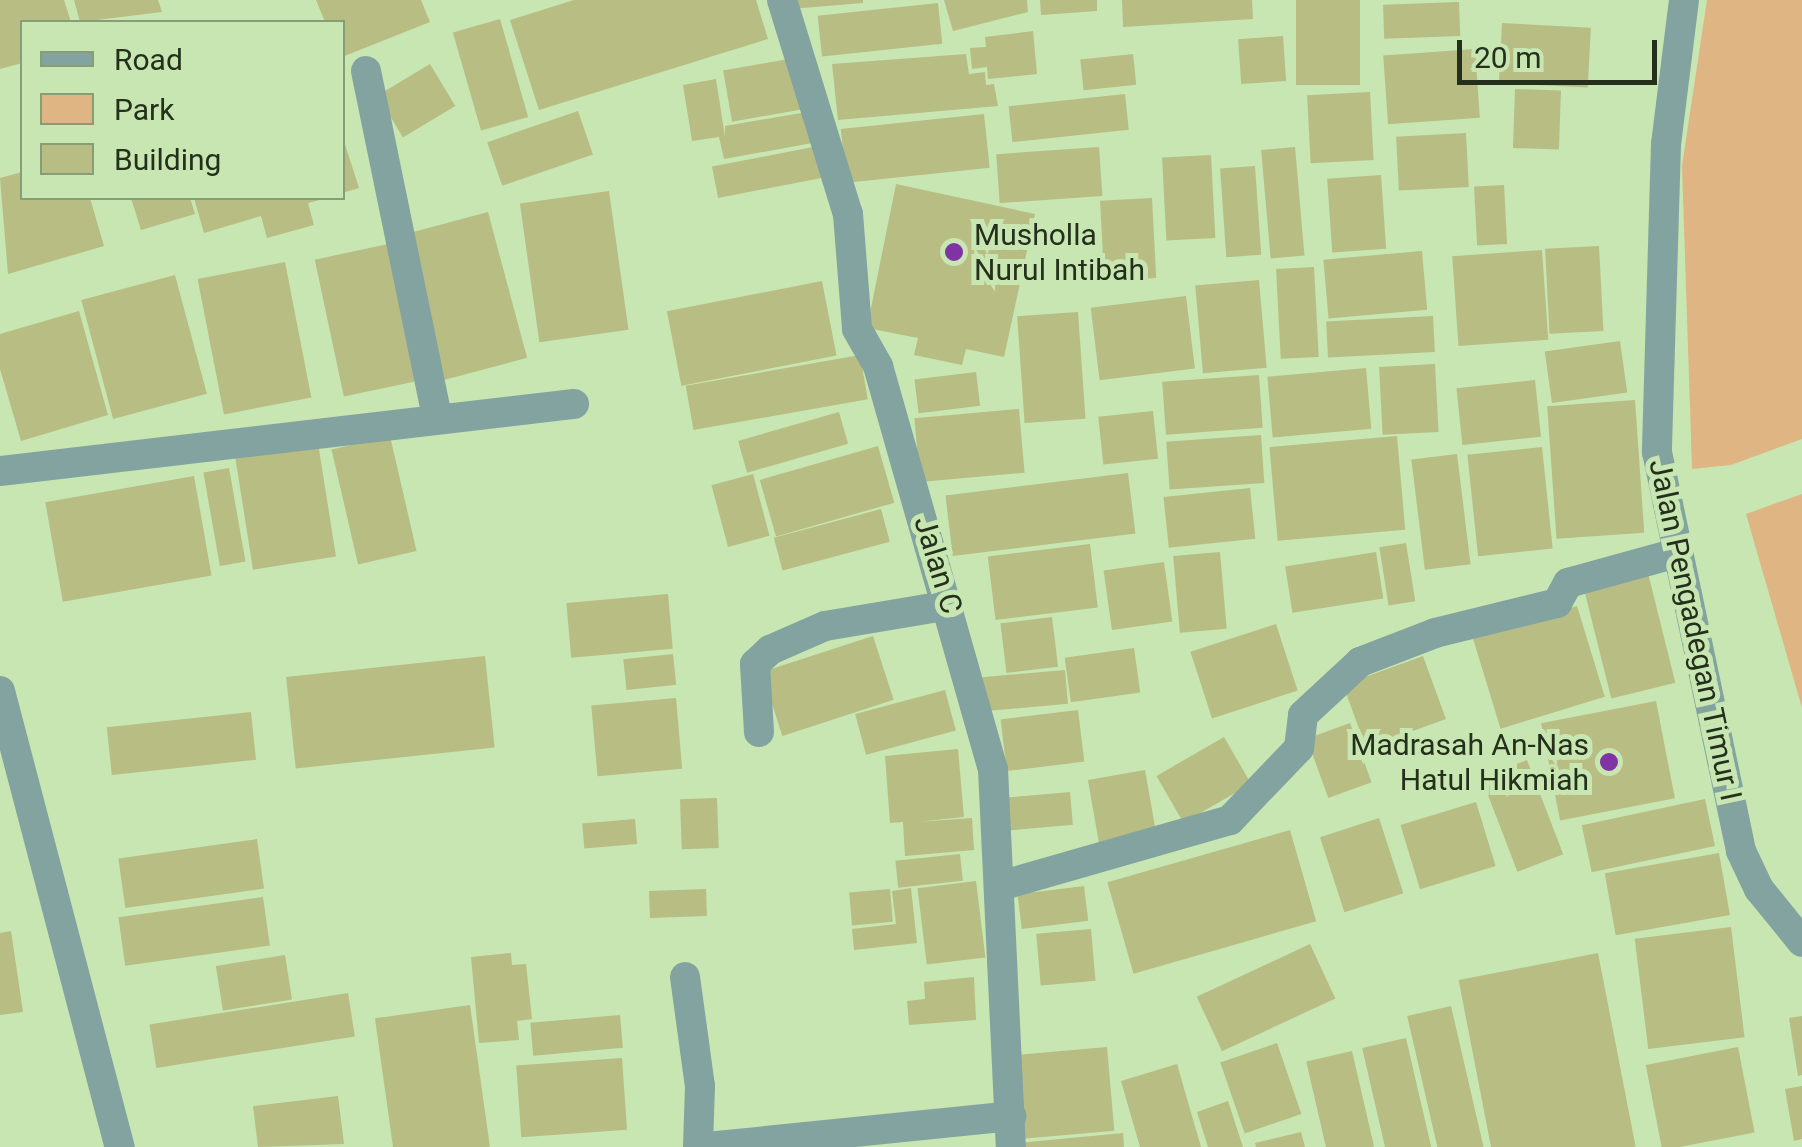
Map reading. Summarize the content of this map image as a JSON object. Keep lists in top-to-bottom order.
{
  "streets": {
    "street": ["Jalan C", "Jalan Pengadegan Timur I"]
  },
  "places": ["Musholla Nurul Intibah", "Madrasah An-Nas Hatul Hikmiah"],
  "legend": ["Road", "Park", "Building"],
  "scale_bar": "20 m"
}
